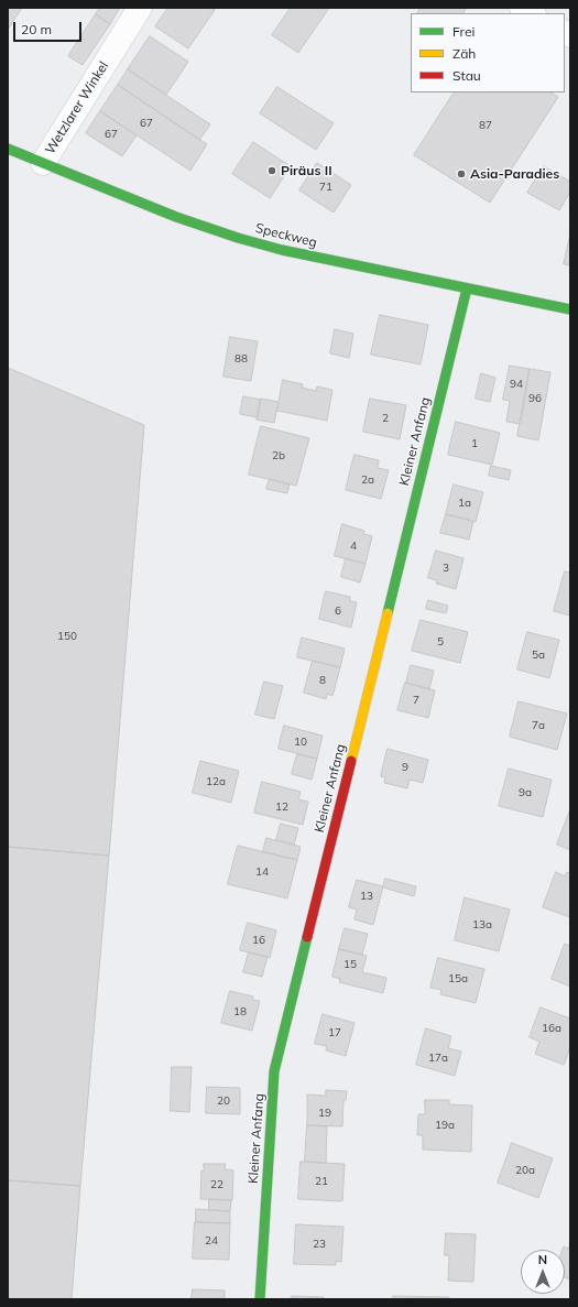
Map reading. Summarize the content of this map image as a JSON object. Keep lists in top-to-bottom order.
{
  "streets": {
    "street": ["Wetzlarer Winkel", "Speckweg", "Kleiner Anfang"]
  },
  "crossings": [
    ["Wetzlarer Winkel", "Speckweg"],
    ["Speckweg", "Kleiner Anfang"]
  ],
  "places": ["Piräus II", "Asia-Paradies"],
  "house_numbers": [
    "67",
    "87",
    "67",
    "71",
    "88",
    "94",
    "96",
    "2",
    "1",
    "2b",
    "2a",
    "1a",
    "4",
    "3",
    "6",
    "150",
    "5",
    "5a",
    "8",
    "7",
    "7a",
    "10",
    "9",
    "12a",
    "9a",
    "12",
    "14",
    "13",
    "13a",
    "16",
    "15",
    "15a",
    "18",
    "16a",
    "17",
    "17a",
    "20",
    "19",
    "19a",
    "20a",
    "21",
    "22",
    "24",
    "23"
  ],
  "legend": ["Frei", "Zäh", "Stau"],
  "scale_bar": "20 m",
  "north": "top"
}
